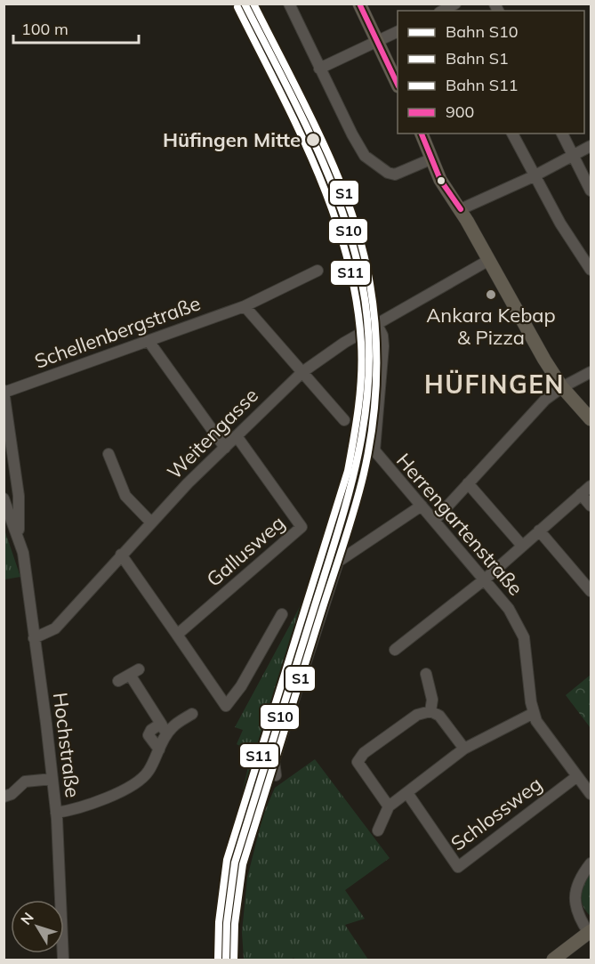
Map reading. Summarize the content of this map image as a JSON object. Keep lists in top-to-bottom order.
{
  "streets": {
    "street": [
      "Schellenbergstraße",
      "Weitengasse",
      "Herrengartenstraße",
      "Gallusweg",
      "Hochstraße",
      "Schlossweg"
    ]
  },
  "crossings": [
    ["Schellenbergstraße", "Hochstraße"],
    ["Weitengasse", "Herrengartenstraße"],
    ["Weitengasse", "Gallusweg"],
    ["Weitengasse", "Hochstraße"],
    ["Herrengartenstraße", "Schlossweg"]
  ],
  "districts": ["HÜFINGEN"],
  "places": ["Hüfingen Mitte", "Ankara Kebap & Pizza"],
  "lines": [
    "rail line S10",
    "rail line S1",
    "transit line 900",
    "rail line S11"
  ],
  "legend": [
    "Bahn S10",
    "Bahn S1",
    "Bahn S11",
    "900"
  ],
  "scale_bar": "100 m",
  "north": "top left"
}
